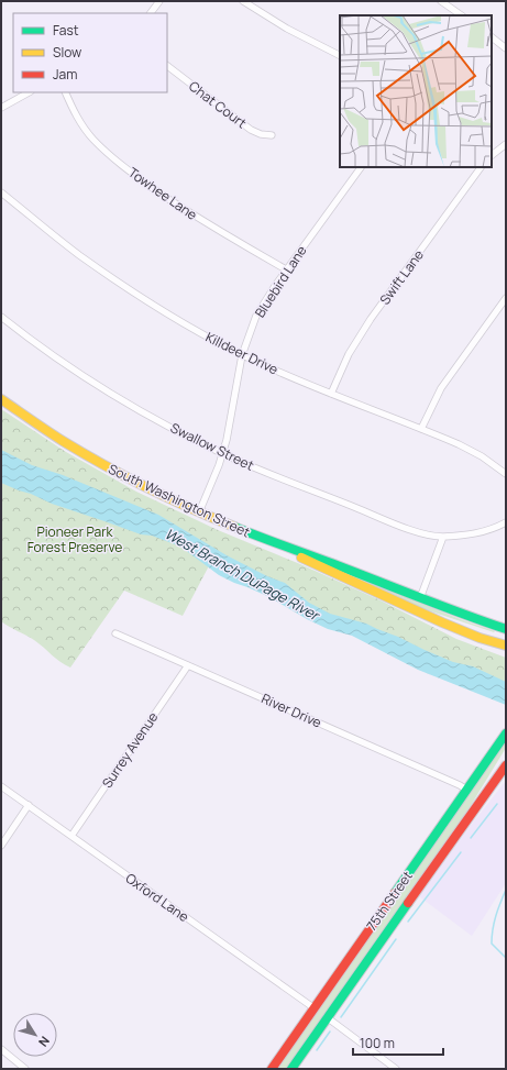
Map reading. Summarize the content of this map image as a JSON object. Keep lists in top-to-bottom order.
{
  "streets": {
    "main road": ["South Washington Street", "75th Street"],
    "street": [
      "Chat Court",
      "Towhee Lane",
      "Swift Lane",
      "Bluebird Lane",
      "Killdeer Drive",
      "Swallow Street",
      "River Drive",
      "Surrey Avenue",
      "Oxford Lane"
    ]
  },
  "crossings": [
    ["Towhee Lane", "Bluebird Lane"],
    ["Swift Lane", "Killdeer Drive"],
    ["Bluebird Lane", "Killdeer Drive"],
    ["Bluebird Lane", "Swallow Street"],
    ["Bluebird Lane", "South Washington Street"],
    ["River Drive", "Surrey Avenue"],
    ["River Drive", "75th Street"],
    ["Surrey Avenue", "Oxford Lane"],
    ["Oxford Lane", "75th Street"]
  ],
  "water": ["West Branch DuPage River"],
  "parks": ["Pioneer Park Forest Preserve"],
  "legend": ["Fast", "Slow", "Jam"],
  "scale_bar": "100 m",
  "north": "bottom right"
}
